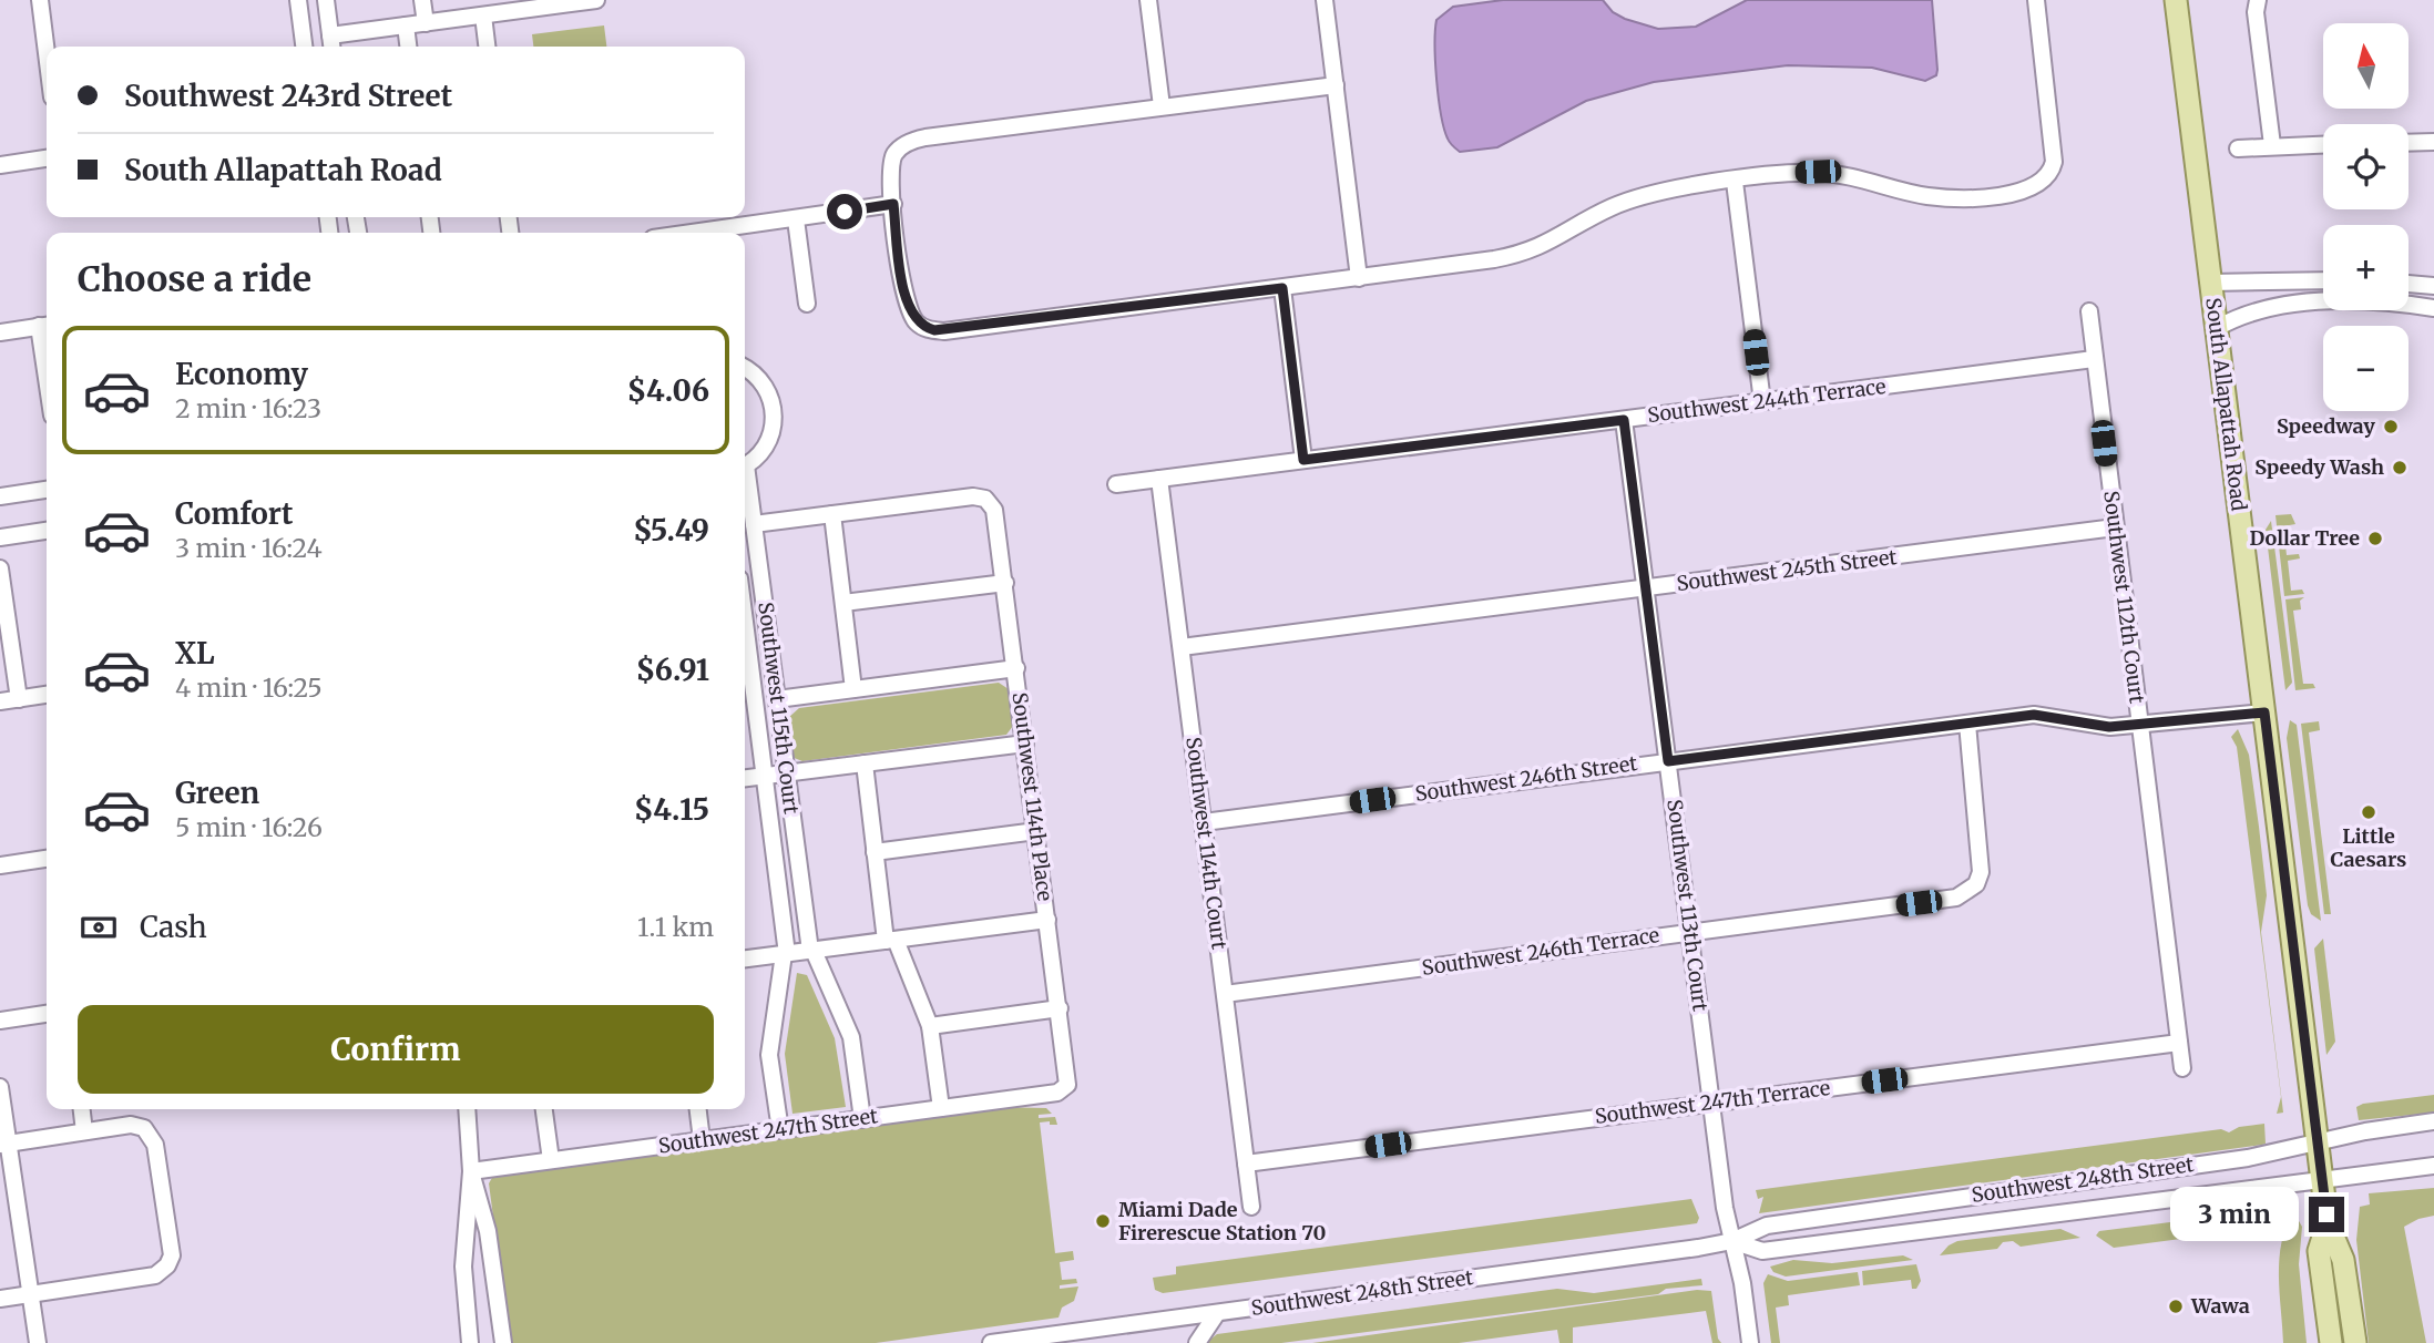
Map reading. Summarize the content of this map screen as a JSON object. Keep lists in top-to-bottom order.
{
  "streets": {
    "main road": ["South Allapattah Road"],
    "street": [
      "Southwest 244th Terrace",
      "Southwest 245th Street",
      "Southwest 112th Court",
      "Southwest 115th Court",
      "Southwest 246th Street",
      "Southwest 114th Place",
      "Southwest 114th Court",
      "Southwest 113th Court",
      "Southwest 246th Terrace",
      "Southwest 247th Terrace",
      "Southwest 247th Street",
      "Southwest 248th Street"
    ]
  },
  "crossings": [
    ["Southwest 244th Terrace", "Southwest 112th Court"],
    ["Southwest 244th Terrace", "Southwest 114th Court"],
    ["Southwest 244th Terrace", "Southwest 113th Court"],
    ["South Allapattah Road", "Southwest 246th Street"],
    ["South Allapattah Road", "Southwest 248th Street"],
    ["Southwest 245th Street", "Southwest 112th Court"],
    ["Southwest 245th Street", "Southwest 114th Court"],
    ["Southwest 245th Street", "Southwest 113th Court"],
    ["Southwest 112th Court", "Southwest 246th Street"],
    ["Southwest 112th Court", "Southwest 247th Terrace"],
    ["Southwest 115th Court", "Southwest 247th Street"],
    ["Southwest 246th Street", "Southwest 114th Court"],
    ["Southwest 246th Street", "Southwest 113th Court"],
    ["Southwest 246th Street", "Southwest 246th Terrace"],
    ["Southwest 114th Place", "Southwest 247th Street"],
    ["Southwest 114th Court", "Southwest 246th Terrace"],
    ["Southwest 114th Court", "Southwest 247th Terrace"],
    ["Southwest 113th Court", "Southwest 246th Terrace"],
    ["Southwest 113th Court", "Southwest 247th Terrace"],
    ["Southwest 113th Court", "Southwest 248th Street"]
  ],
  "places": [
    "Speedway",
    "Speedy Wash",
    "Dollar Tree",
    "Little Caesars",
    "Miami Dade Firerescue Station 70",
    "Wawa"
  ],
  "north": "top",
  "page": {
    "map_buttons": ["+", "−"],
    "banner": ["Southwest 243rd Street", "South Allapattah Road"],
    "heading": "Choose a ride",
    "list": [
      {
        "name": "Economy",
        "note": "2 min · 16:23",
        "value": "$4.06"
      },
      {
        "name": "Comfort",
        "note": "3 min · 16:24",
        "value": "$5.49"
      },
      {
        "name": "XL",
        "note": "4 min · 16:25",
        "value": "$6.91"
      },
      {
        "name": "Green",
        "note": "5 min · 16:26",
        "value": "$4.15"
      }
    ],
    "pay": ["Cash", "1.1 km"],
    "buttons": "Confirm",
    "bubble": "3 min"
  }
}
